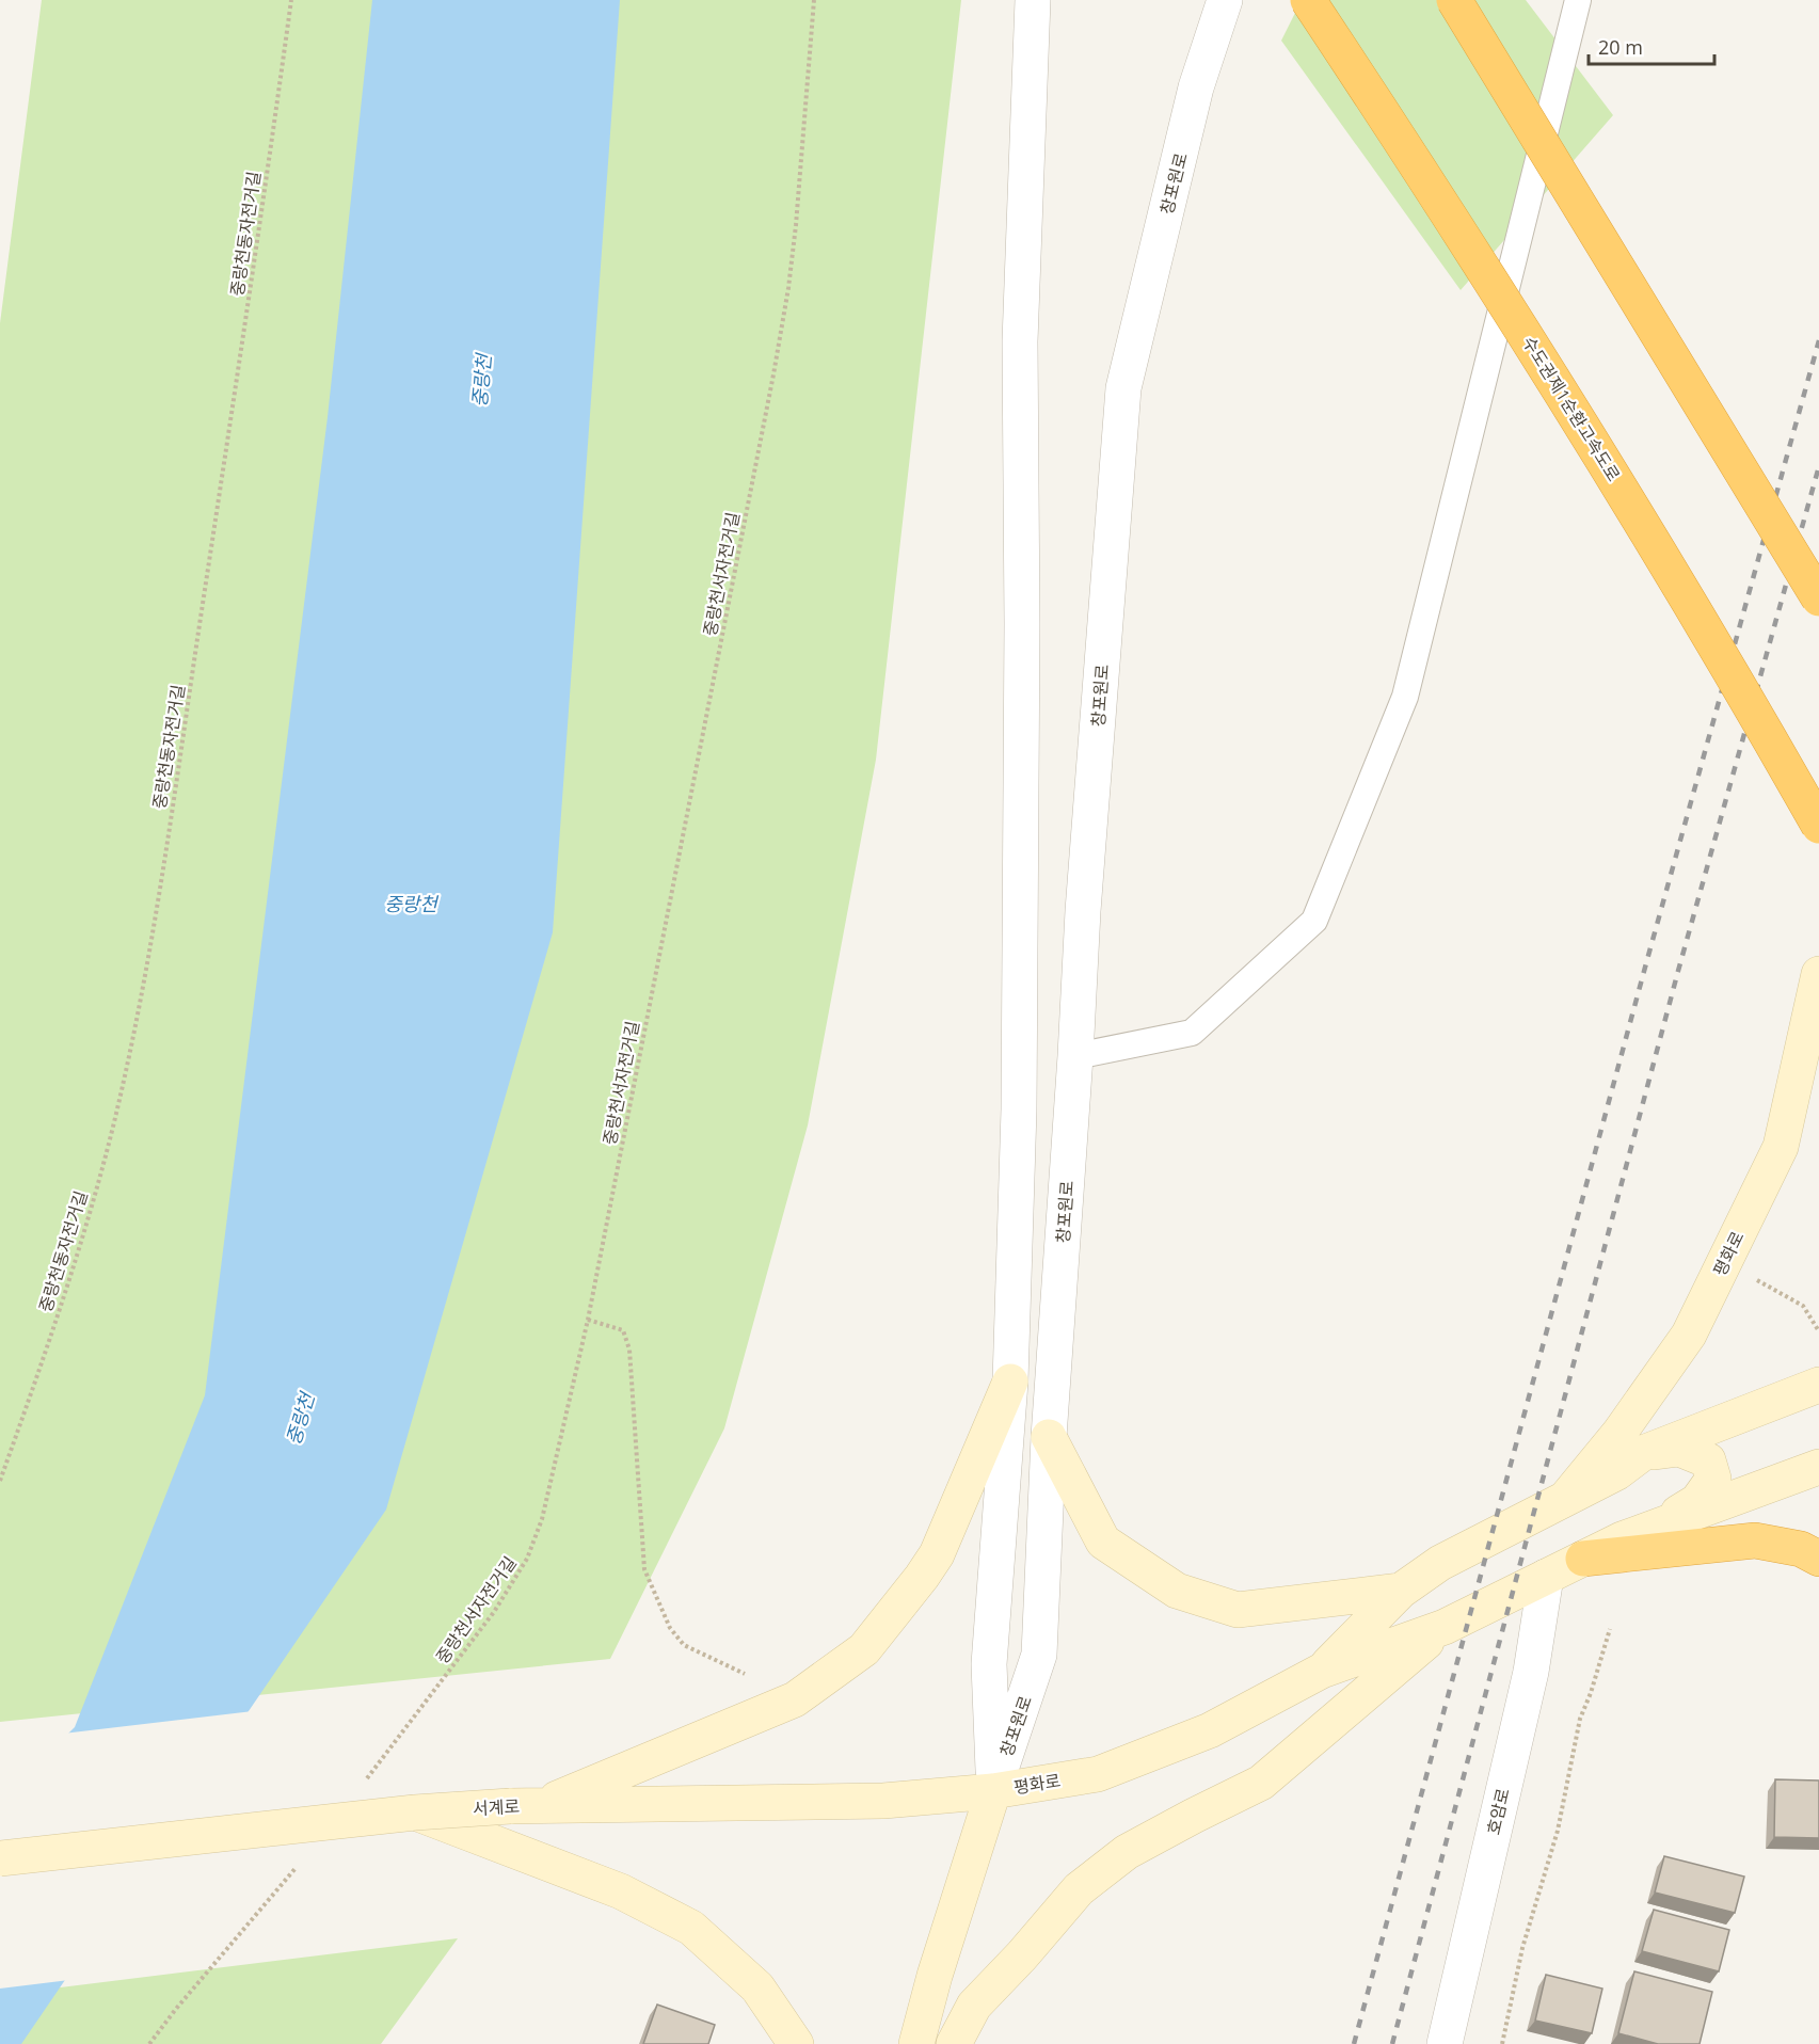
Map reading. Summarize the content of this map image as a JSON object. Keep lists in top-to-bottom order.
{
  "streets": {
    "highway": ["수도권제1순환고속도로"],
    "main road": ["평화로", "서계로"],
    "street": ["창포원로", "호암로"],
    "path": ["중랑천동자전거길", "중랑천서자전거길"]
  },
  "crossings": [
    ["창포원로", "평화로"],
    ["창포원로", "서계로"],
    ["평화로", "서계로"],
    ["평화로", "호암로"]
  ],
  "water": ["중랑천"],
  "scale_bar": "20 m"
}
